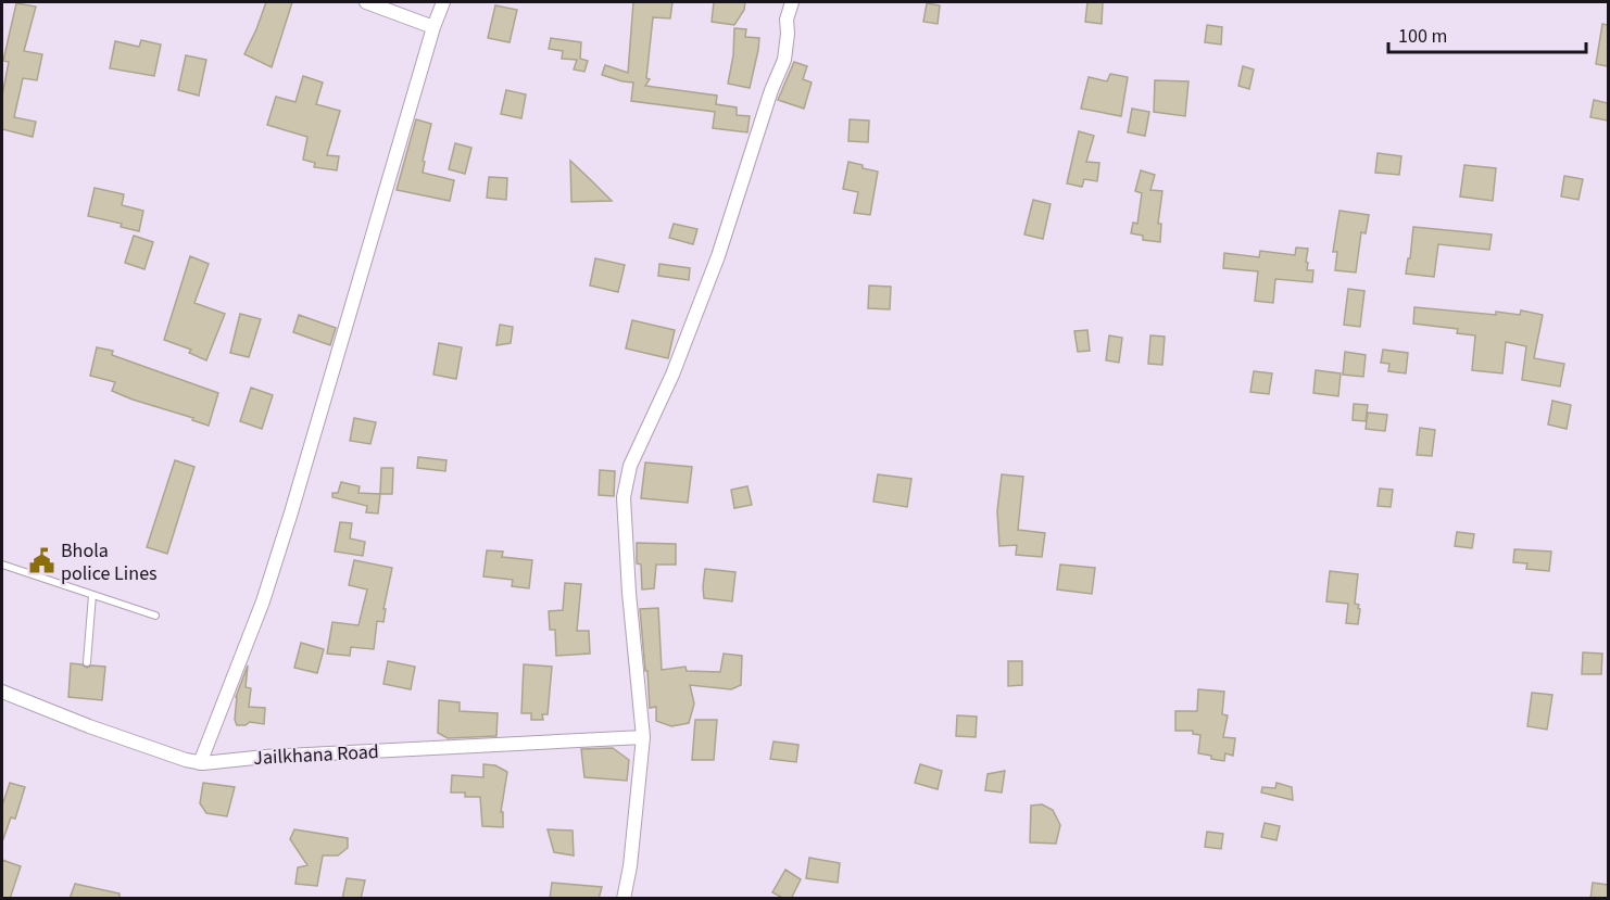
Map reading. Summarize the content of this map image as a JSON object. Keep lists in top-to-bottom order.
{
  "streets": {
    "street": ["Jailkhana Road"]
  },
  "places": {
    "public building": ["Bhola police Lines"]
  },
  "scale_bar": "100 m"
}
